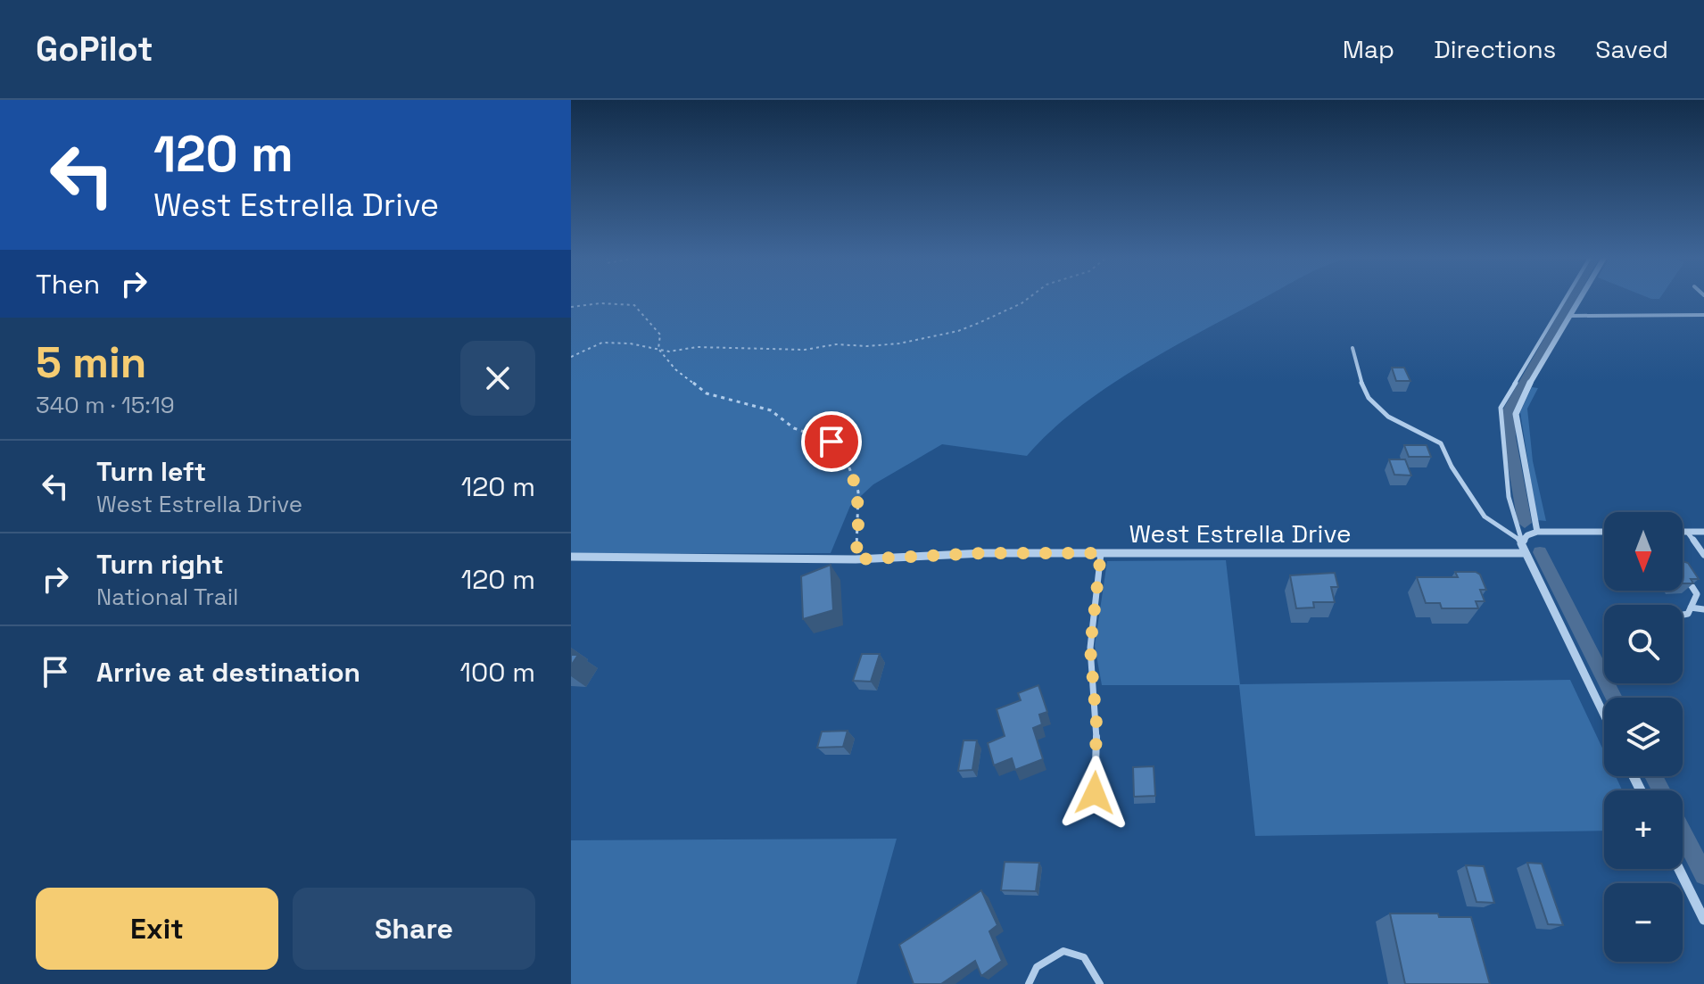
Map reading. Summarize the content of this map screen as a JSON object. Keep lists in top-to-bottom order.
{
  "streets": {
    "street": ["West Estrella Drive"]
  },
  "north": "bottom",
  "page": {
    "header": "GoPilot",
    "nav": ["Map", "Directions", "Saved"],
    "turn": ["120 m", "West Estrella Drive"],
    "then": "Then",
    "heading": ["5 min", "340 m · 15:19"],
    "list": [
      {
        "name": "Turn left",
        "note": "West Estrella Drive",
        "value": "120 m"
      },
      {
        "name": "Turn right",
        "note": "National Trail",
        "value": "120 m"
      },
      {
        "name": "Arrive at destination",
        "value": "100 m"
      }
    ],
    "map_buttons": ["+", "−"],
    "buttons": ["Exit", "Share"]
  }
}
